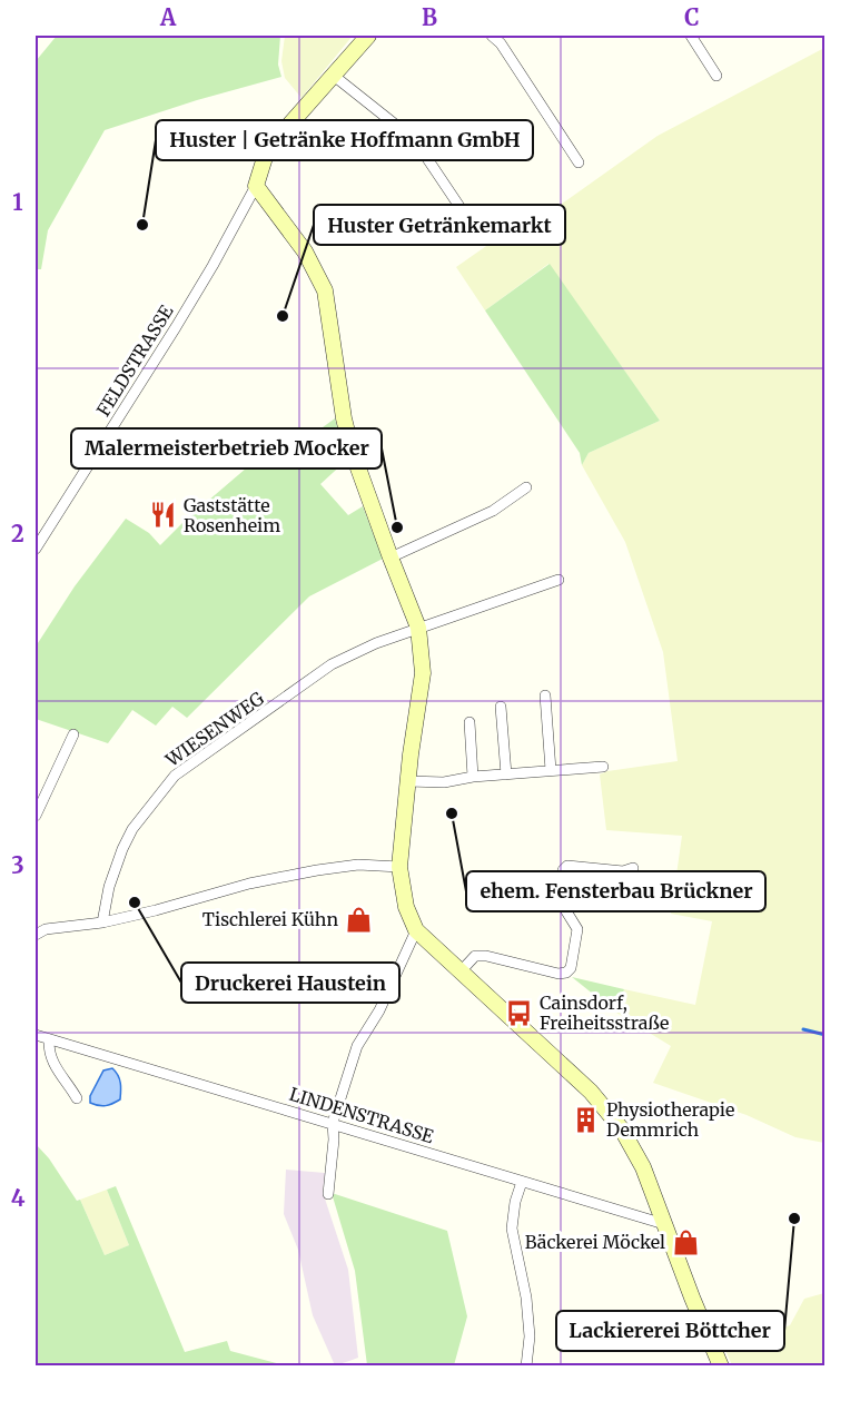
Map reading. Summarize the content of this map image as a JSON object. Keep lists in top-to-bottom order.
{
  "streets": {
    "street": ["FELDSTRASSE", "WIESENWEG", "LINDENSTRASSE"]
  },
  "places": {
    "other": [
      "Huster | Getränke Hoffmann GmbH",
      "Huster Getränkemarkt",
      "Malermeisterbetrieb Mocker",
      "ehem. Fensterbau Brückner",
      "Druckerei Haustein",
      "Lackiererei Böttcher"
    ],
    "restaurant": ["Gaststätte Rosenheim"],
    "shop": ["Tischlerei Kühn", "Bäckerei Möckel"],
    "bus stop": ["Cainsdorf, Freiheitsstraße"],
    "building": ["Physiotherapie Demmrich"]
  },
  "grid": {
    "columns": ["A", "B", "C"],
    "rows": [
      "1",
      "2",
      "3",
      "4"
    ]
  }
}
